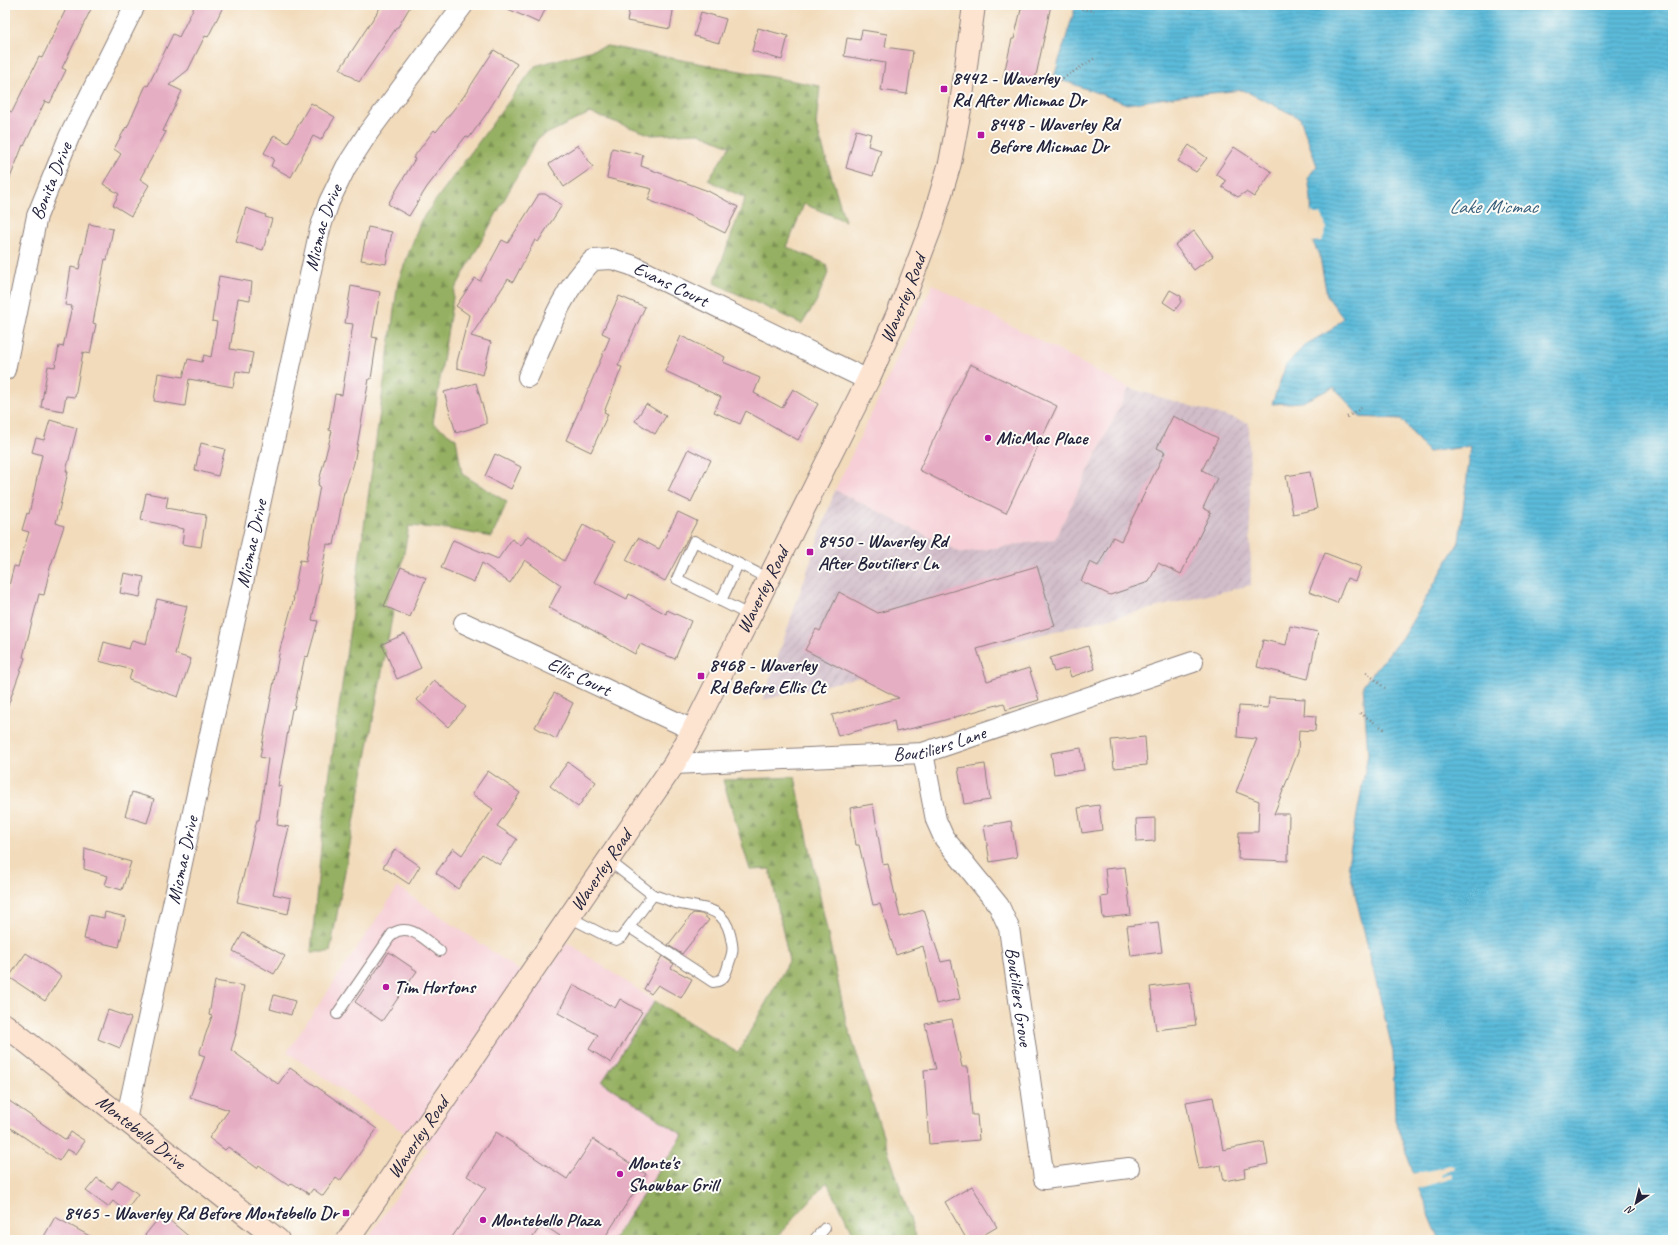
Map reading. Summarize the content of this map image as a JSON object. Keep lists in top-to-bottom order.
{
  "streets": {
    "main road": ["Waverley Road", "Montebello Drive"],
    "street": [
      "Bonita Drive",
      "Micmac Drive",
      "Evans Court",
      "Ellis Court",
      "Boutiliers Lane",
      "Boutiliers Grove"
    ]
  },
  "crossings": [
    ["Micmac Drive", "Montebello Drive"],
    ["Evans Court", "Waverley Road"],
    ["Waverley Road", "Ellis Court"],
    ["Waverley Road", "Boutiliers Lane"],
    ["Boutiliers Lane", "Boutiliers Grove"]
  ],
  "water": ["Lake Micmac"],
  "places": {
    "transit": [
      "8442 - Waverley Rd After Micmac Dr",
      "8448 - Waverley Rd Before Micmac Dr",
      "8450 - Waverley Rd After Boutiliers Ln",
      "8468 - Waverley Rd Before Ellis Ct",
      "8465 - Waverley Rd Before Montebello Dr"
    ],
    "other": [
      "MicMac Place",
      "Tim Hortons",
      "Monte's Showbar Grill",
      "Montebello Plaza"
    ]
  },
  "north": "bottom left"
}
